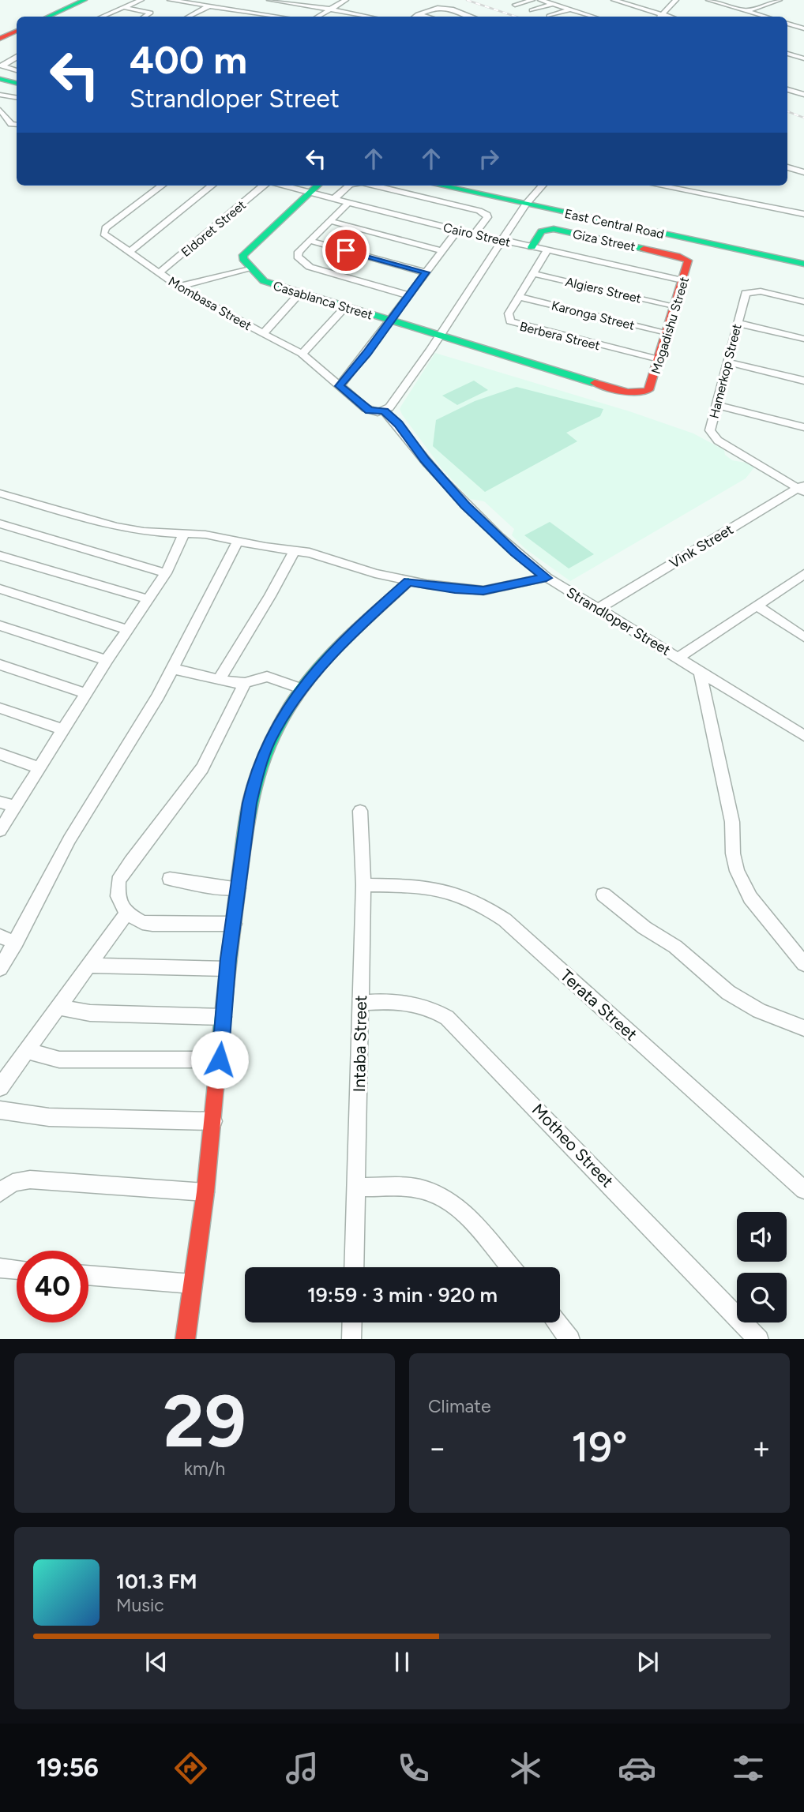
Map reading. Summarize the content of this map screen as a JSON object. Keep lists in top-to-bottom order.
{
  "streets": {
    "street": [
      "East Central Road",
      "Eldoret Street",
      "Cairo Street",
      "Giza Street",
      "Algiers Street",
      "Casablanca Street",
      "Mombasa Street",
      "Karonga Street",
      "Mogadishu Street",
      "Berbera Street",
      "Hamerkop Street",
      "Vink Street",
      "Strandloper Street",
      "Terata Street",
      "Intaba Street",
      "Motheo Street"
    ]
  },
  "crossings": [
    ["Eldoret Street", "Mombasa Street"],
    ["Cairo Street", "Giza Street"],
    ["Cairo Street", "Mogadishu Street"],
    ["Cairo Street", "Berbera Street"],
    ["Giza Street", "Mogadishu Street"],
    ["Algiers Street", "Mogadishu Street"],
    ["Algiers Street", "Berbera Street"],
    ["Casablanca Street", "Mogadishu Street"],
    ["Mombasa Street", "Strandloper Street"],
    ["Karonga Street", "Mogadishu Street"],
    ["Karonga Street", "Berbera Street"],
    ["Mogadishu Street", "Berbera Street"],
    ["Hamerkop Street", "Vink Street"],
    ["Vink Street", "Strandloper Street"],
    ["Terata Street", "Intaba Street"],
    ["Intaba Street", "Motheo Street"]
  ],
  "page": {
    "turn": ["400 m", "Strandloper Street"],
    "limit": "40",
    "trip": "19:59 · 3 min · 920 m",
    "tile": [
      ["29", "km/h"],
      "Climate"
    ],
    "heat": ["−", "19°", "+"],
    "song": ["101.3 FM", "Music"],
    "tabs": "19:56"
  }
}
